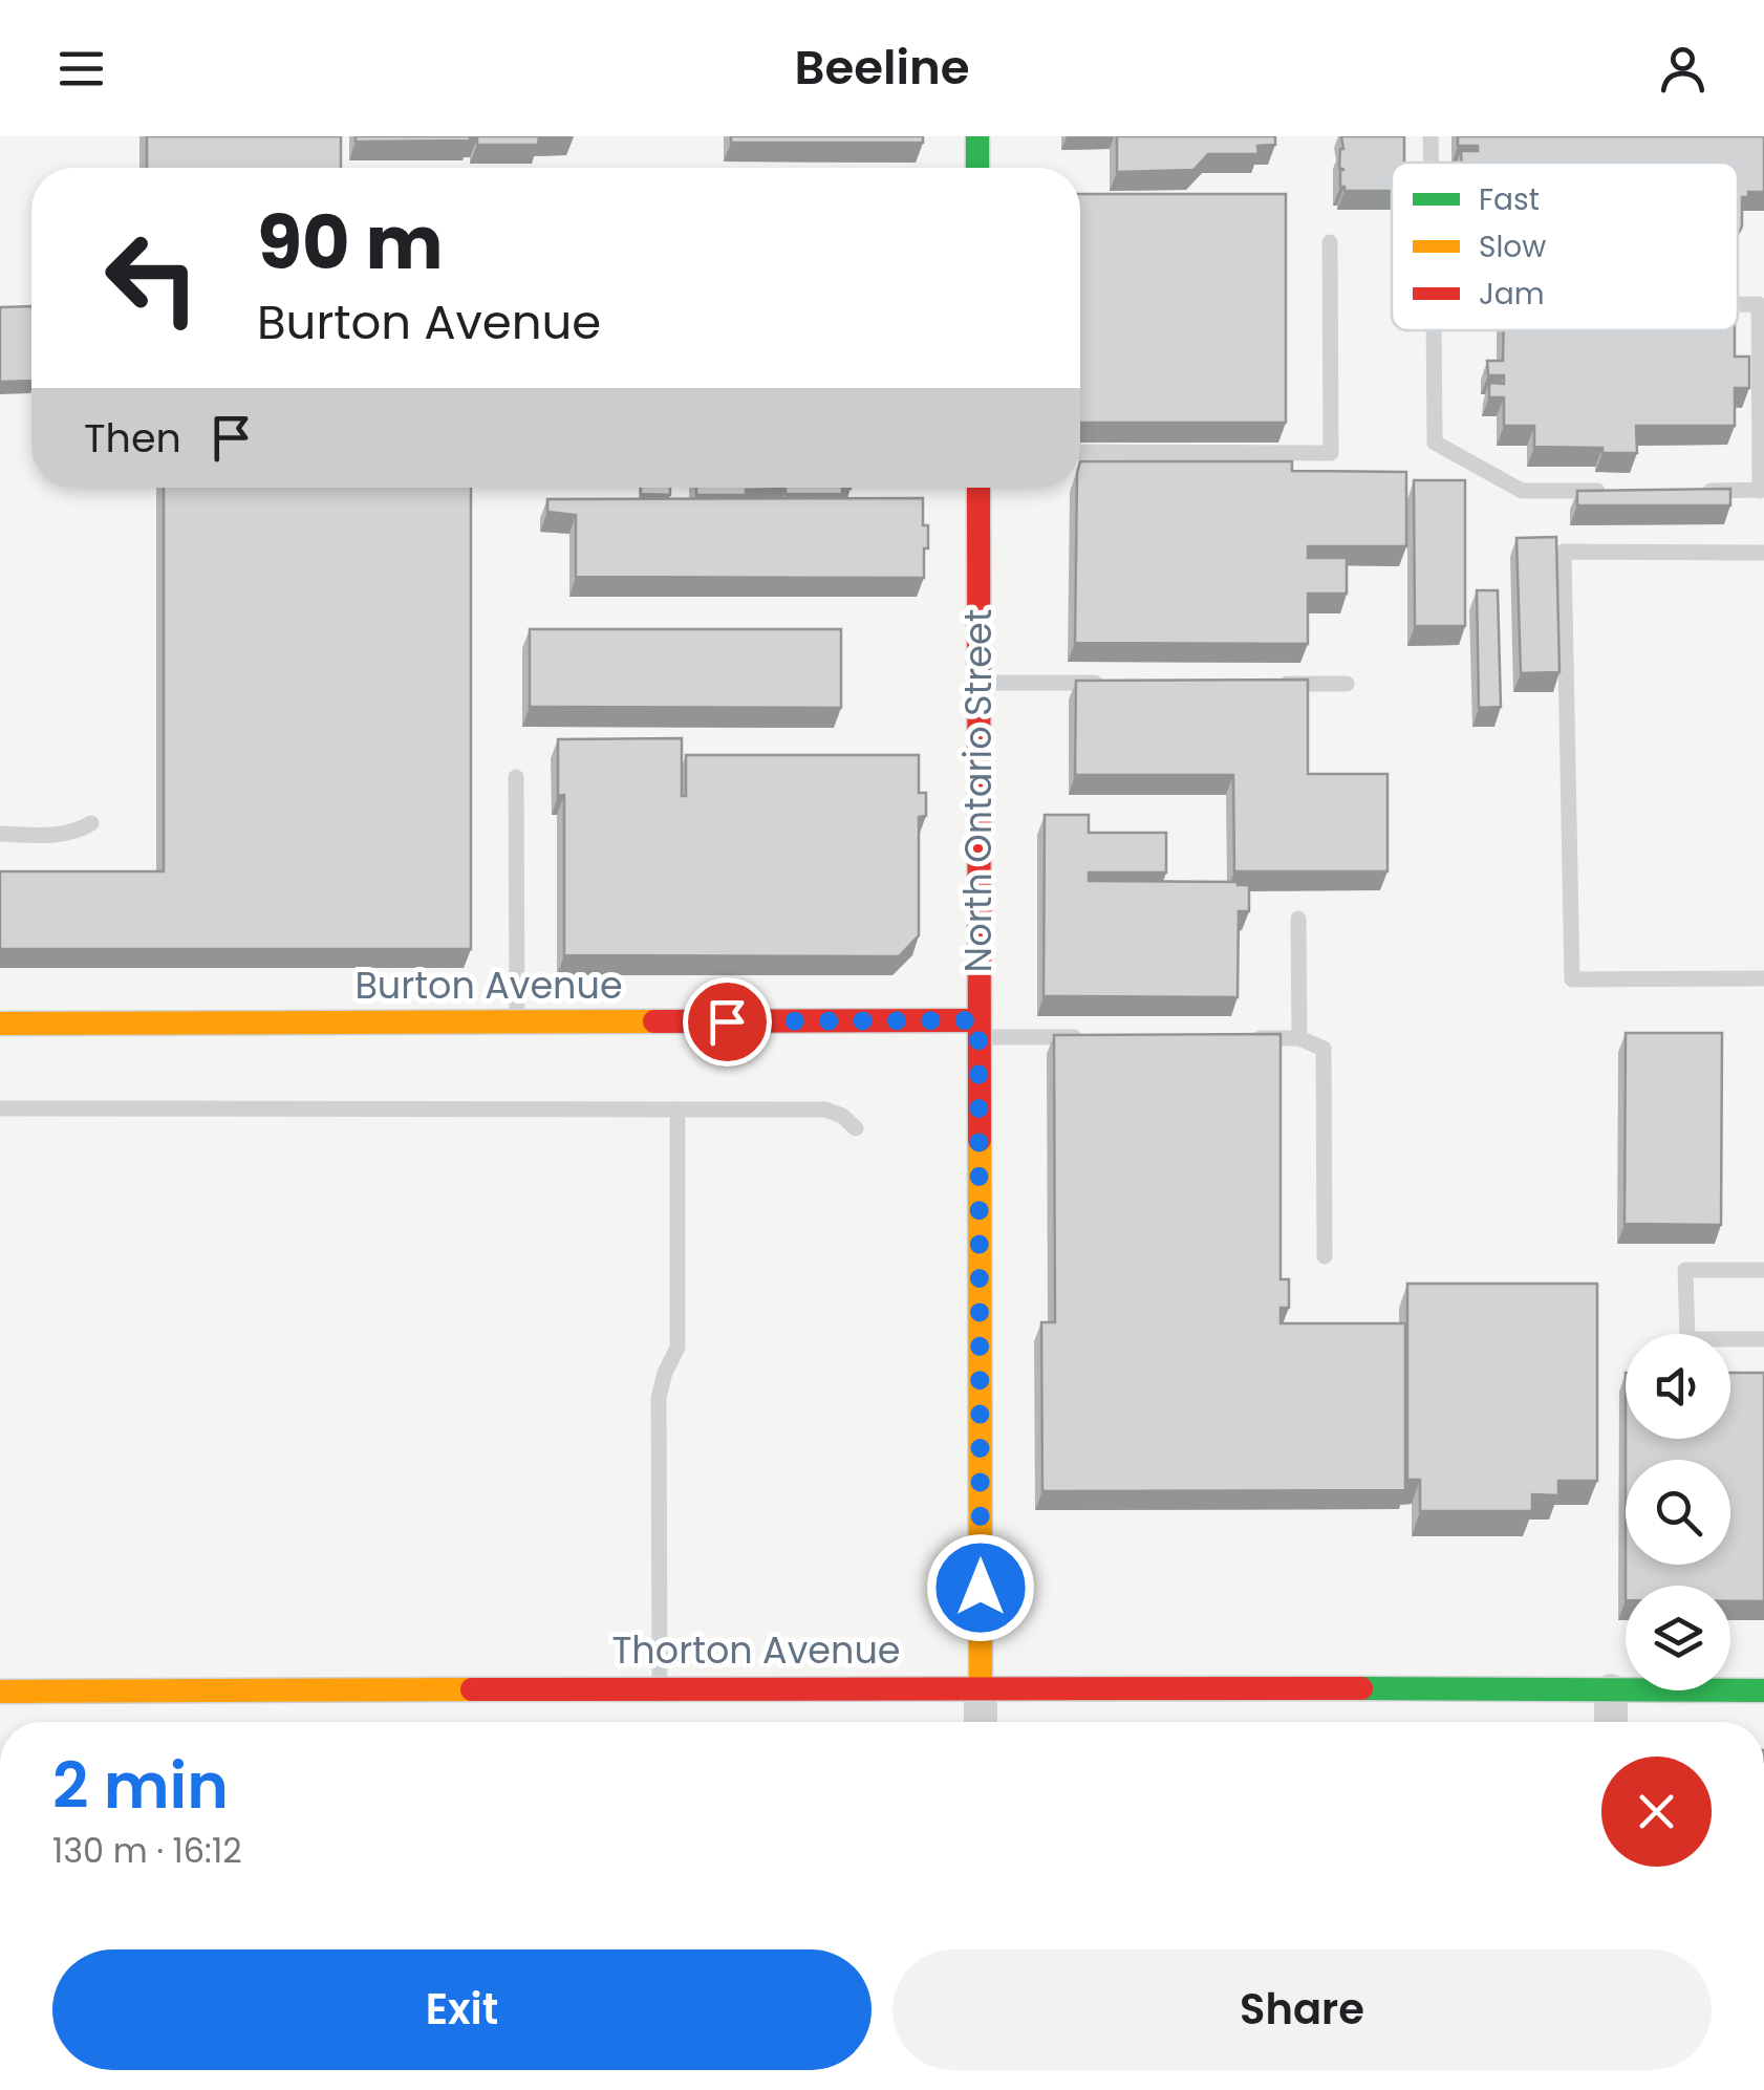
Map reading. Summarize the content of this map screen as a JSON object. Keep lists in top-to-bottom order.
{
  "streets": {
    "street": ["North Ontario Street", "Burton Avenue", "Thorton Avenue"]
  },
  "crossings": [
    ["North Ontario Street", "Burton Avenue"],
    ["North Ontario Street", "Thorton Avenue"]
  ],
  "legend": ["Fast", "Slow", "Jam"],
  "page": {
    "header": "Beeline",
    "turn": ["90 m", "Burton Avenue"],
    "then": "Then",
    "heading": ["2 min", "130 m · 16:12"],
    "buttons": ["Exit", "Share"]
  }
}
